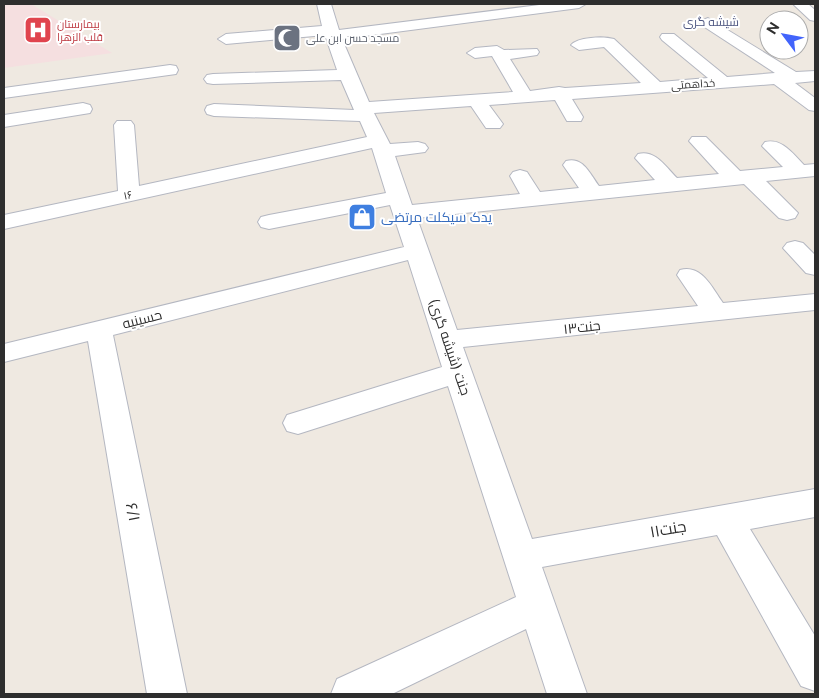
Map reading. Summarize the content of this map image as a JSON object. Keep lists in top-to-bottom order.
{
  "streets": {
    "street": [
      "خداهمتی",
      "۱۶",
      "حسینیه",
      "جنت۱۳",
      "جنت (شیشه گری)",
      "۶/۱",
      "جنت۱۱"
    ]
  },
  "crossings": [
    ["خداهمتی", "جنت (شیشه گری)"],
    ["۱۶", "جنت (شیشه گری)"],
    ["حسینیه", "جنت (شیشه گری)"],
    ["حسینیه", "۶/۱"],
    ["جنت۱۳", "جنت (شیشه گری)"],
    ["جنت (شیشه گری)", "جنت۱۱"]
  ],
  "districts": ["شیشه گری"],
  "places": {
    "hospital": ["بیمارستان قلب الزهرا"],
    "mosque": ["مسجد حسن ابن علی"],
    "shop": ["یدک سیکلت مرتضی"]
  },
  "north": "top left"
}
